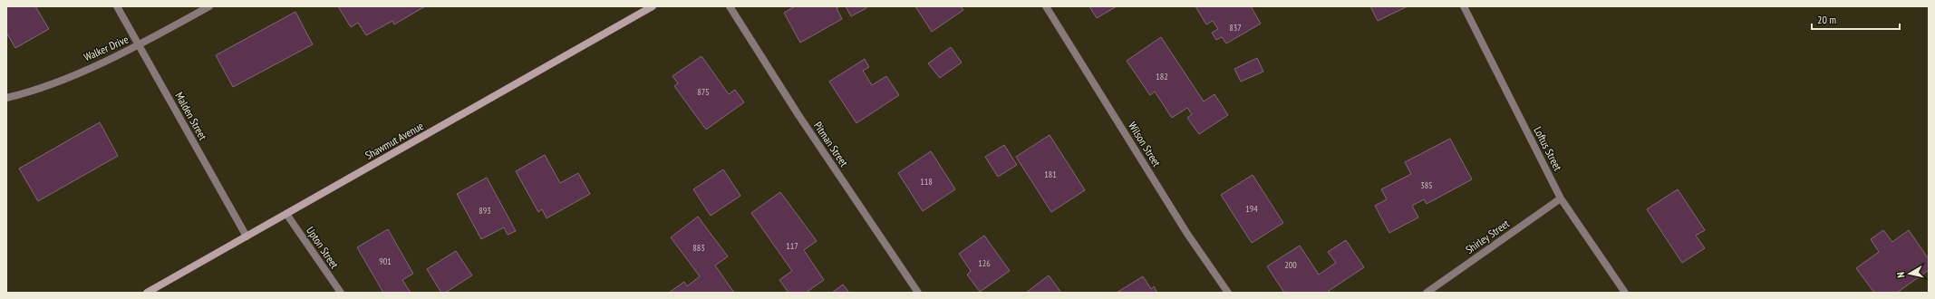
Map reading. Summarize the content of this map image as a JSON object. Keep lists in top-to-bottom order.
{
  "streets": {
    "main road": ["Shawmut Avenue"],
    "street": [
      "Walker Drive",
      "Malden Street",
      "Pitman Street",
      "Wilson Street",
      "Loftus Street",
      "Shirley Street",
      "Upton Street"
    ]
  },
  "crossings": [
    ["Walker Drive", "Malden Street"],
    ["Malden Street", "Shawmut Avenue"],
    ["Shawmut Avenue", "Upton Street"],
    ["Loftus Street", "Shirley Street"]
  ],
  "house_numbers": [
    "837",
    "182",
    "875",
    "181",
    "118",
    "385",
    "194",
    "893",
    "117",
    "883",
    "901",
    "126",
    "200"
  ],
  "scale_bar": "20 m",
  "north": "left"
}
